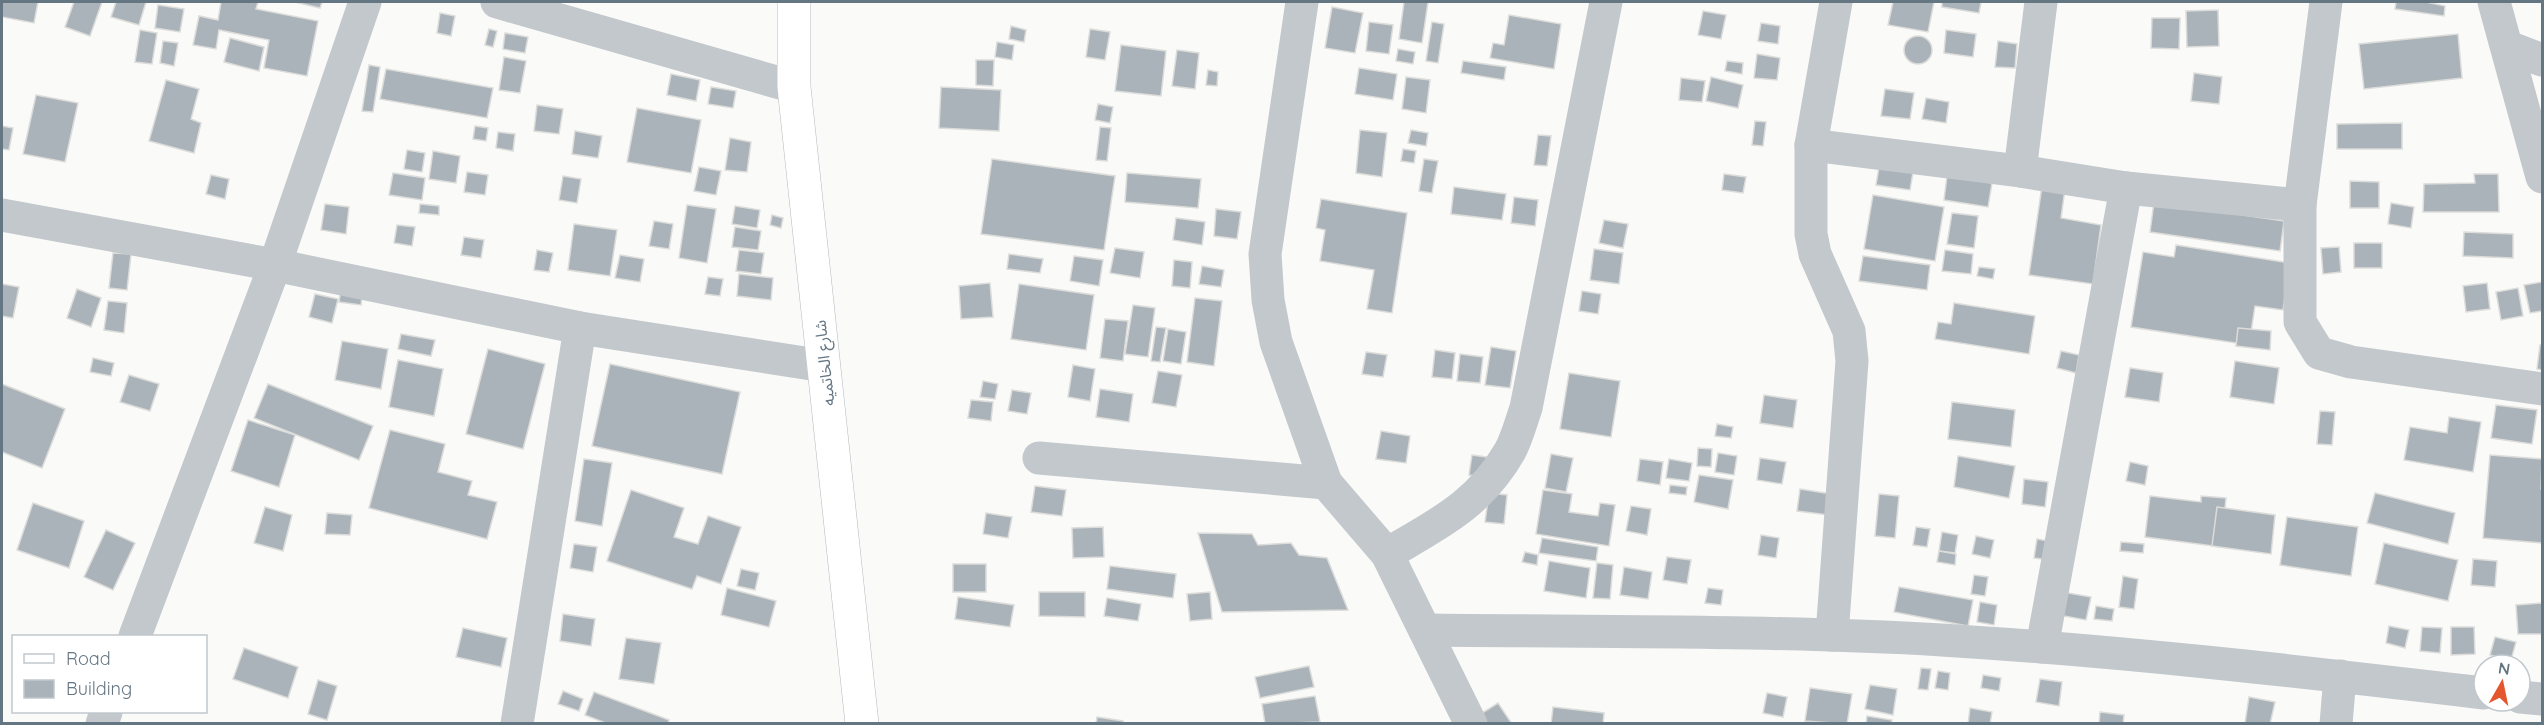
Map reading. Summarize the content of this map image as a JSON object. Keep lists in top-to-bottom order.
{
  "streets": {
    "street": ["شارع الخاتميه"]
  },
  "legend": ["Road", "Building"],
  "north": "top"
}
